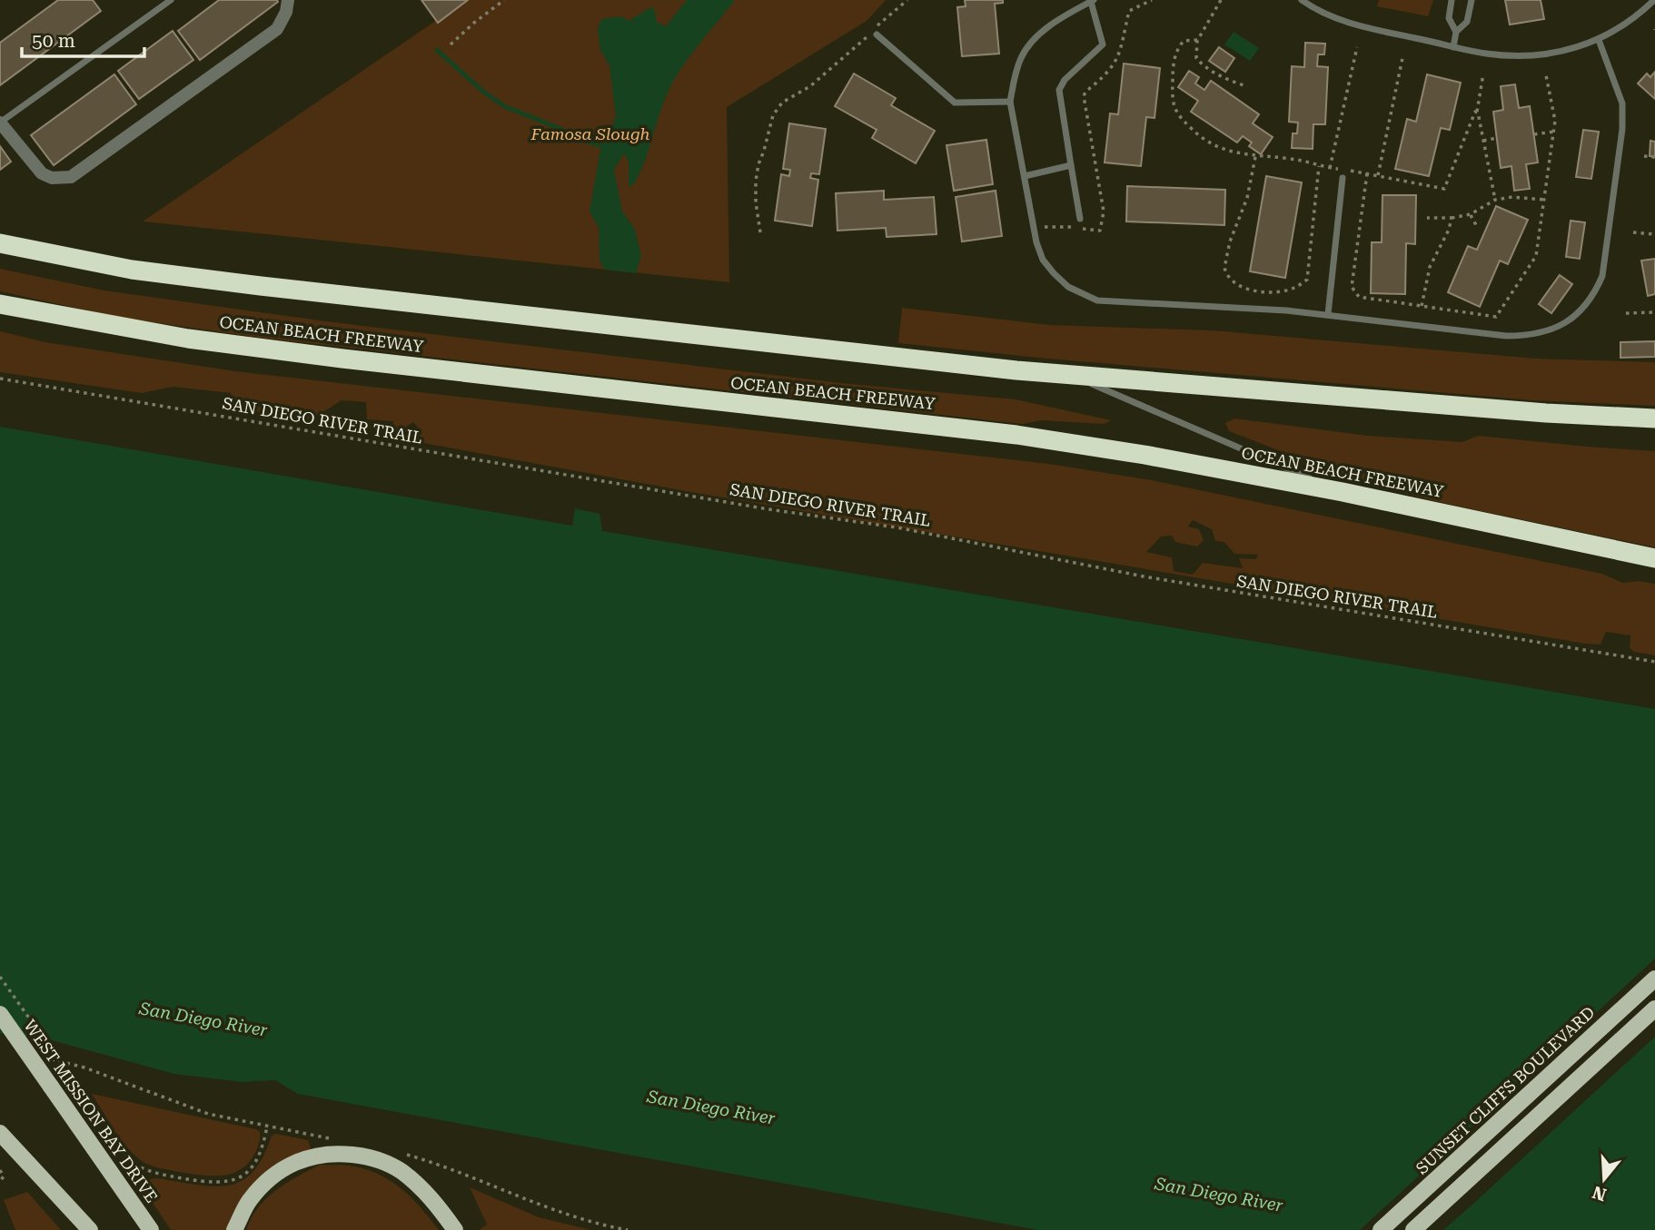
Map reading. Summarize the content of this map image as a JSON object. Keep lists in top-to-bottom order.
{
  "streets": {
    "highway": ["OCEAN BEACH FREEWAY"],
    "main road": ["SUNSET CLIFFS BOULEVARD", "WEST MISSION BAY DRIVE"],
    "path": ["SAN DIEGO RIVER TRAIL"]
  },
  "water": ["San Diego River"],
  "parks": ["Famosa Slough"],
  "scale_bar": "50 m",
  "north": "bottom"
}
